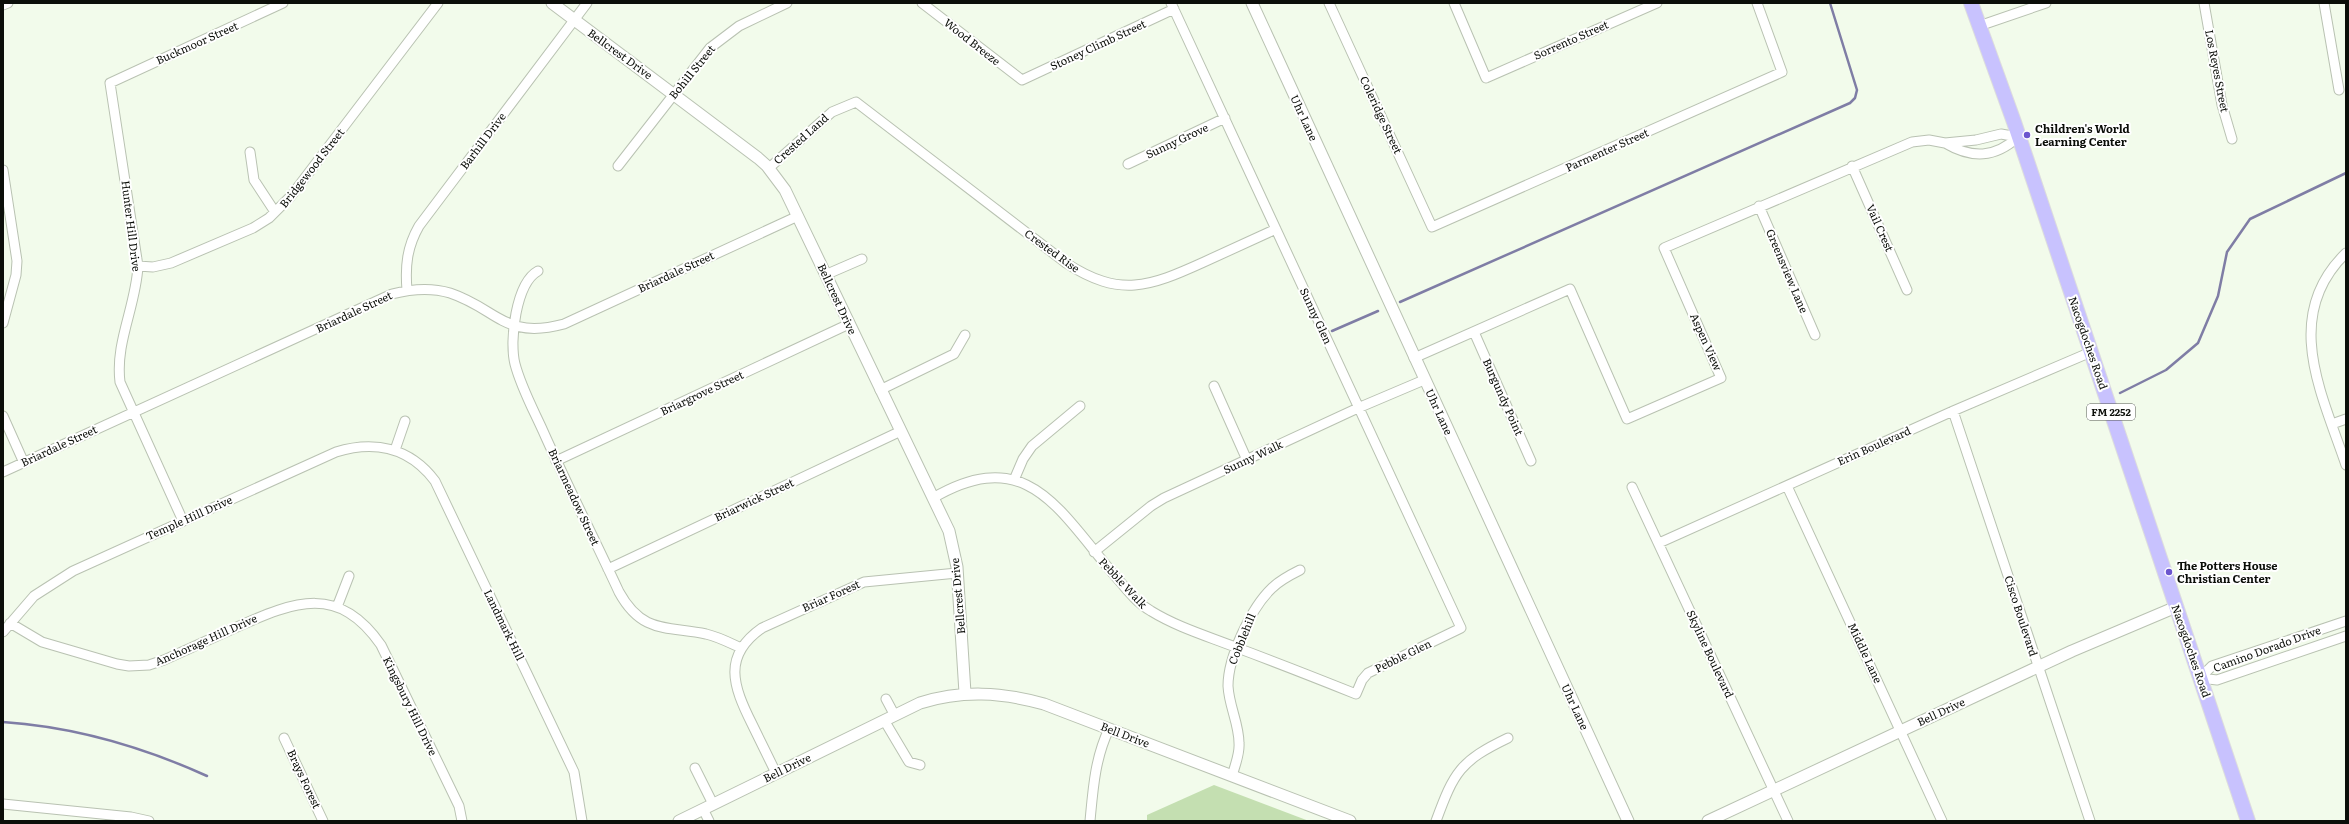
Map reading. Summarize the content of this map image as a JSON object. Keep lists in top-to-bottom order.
{
  "streets": {
    "main road": ["Nacogdoches Road", "FM 2252"],
    "street": [
      "Sorrento Street",
      "Wood Breeze",
      "Buckmoor Street",
      "Stoney Climb Street",
      "Bellcrest Drive",
      "Los Reyes Street",
      "Bohill Street",
      "Coleridge Street",
      "Uhr Lane",
      "Crested Land",
      "Barhill Drive",
      "Sunny Grove",
      "Parmenter Street",
      "Bridgewood Street",
      "Hunter Hill Drive",
      "Vail Crest",
      "Crested Rise",
      "Greensview Lane",
      "Briardale Street",
      "Sunny Glen",
      "Aspen View",
      "Briargrove Street",
      "Burgundy Point",
      "Erin Boulevard",
      "Sunny Walk",
      "Briarmeadow Street",
      "Briarwick Street",
      "Temple Hill Drive",
      "Pebble Walk",
      "Briar Forest",
      "Cisco Boulevard",
      "Landmark Hill",
      "Cobblehill",
      "Anchorage Hill Drive",
      "Camino Dorado Drive",
      "Middle Lane",
      "Skyline Boulevard",
      "Pebble Glen",
      "Kingsbury Hill Drive",
      "Bell Drive",
      "Brays Forest"
    ]
  },
  "crossings": [
    ["Wood Breeze", "Stoney Climb Street"],
    ["Buckmoor Street", "Hunter Hill Drive"],
    ["Stoney Climb Street", "Sunny Glen"],
    ["Bellcrest Drive", "Bohill Street"],
    ["Bellcrest Drive", "Crested Land"],
    ["Bellcrest Drive", "Barhill Drive"],
    ["Bellcrest Drive", "Briardale Street"],
    ["Bellcrest Drive", "Briargrove Street"],
    ["Bellcrest Drive", "Briarwick Street"],
    ["Bellcrest Drive", "Pebble Walk"],
    ["Bellcrest Drive", "Briar Forest"],
    ["Bellcrest Drive", "Bell Drive"],
    ["Coleridge Street", "Parmenter Street"],
    ["Uhr Lane", "Aspen View"],
    ["Uhr Lane", "Sunny Walk"],
    ["Crested Land", "Crested Rise"],
    ["Barhill Drive", "Briardale Street"],
    ["Sunny Grove", "Sunny Glen"],
    ["Bridgewood Street", "Hunter Hill Drive"],
    ["Hunter Hill Drive", "Briardale Street"],
    ["Hunter Hill Drive", "Temple Hill Drive"],
    ["Vail Crest", "Aspen View"],
    ["Crested Rise", "Sunny Glen"],
    ["Greensview Lane", "Aspen View"],
    ["Briardale Street", "Briarmeadow Street"],
    ["Sunny Glen", "Sunny Walk"],
    ["Sunny Glen", "Pebble Glen"],
    ["Aspen View", "Nacogdoches Road"],
    ["Aspen View", "Burgundy Point"],
    ["Nacogdoches Road", "Erin Boulevard"],
    ["Nacogdoches Road", "Camino Dorado Drive"],
    ["Nacogdoches Road", "Bell Drive"],
    ["Briargrove Street", "Briarmeadow Street"],
    ["Erin Boulevard", "Cisco Boulevard"],
    ["Erin Boulevard", "Middle Lane"],
    ["Erin Boulevard", "Skyline Boulevard"],
    ["Sunny Walk", "Pebble Walk"],
    ["Briarmeadow Street", "Briarwick Street"],
    ["Briarmeadow Street", "Briar Forest"],
    ["Temple Hill Drive", "Landmark Hill"],
    ["Temple Hill Drive", "Anchorage Hill Drive"],
    ["Pebble Walk", "Cobblehill"],
    ["Pebble Walk", "Pebble Glen"],
    ["Cisco Boulevard", "Bell Drive"],
    ["Cobblehill", "Bell Drive"],
    ["Anchorage Hill Drive", "Kingsbury Hill Drive"],
    ["Middle Lane", "Bell Drive"],
    ["Skyline Boulevard", "Bell Drive"]
  ],
  "places": ["Children's World Learning Center", "The Potters House Christian Center"]
}
